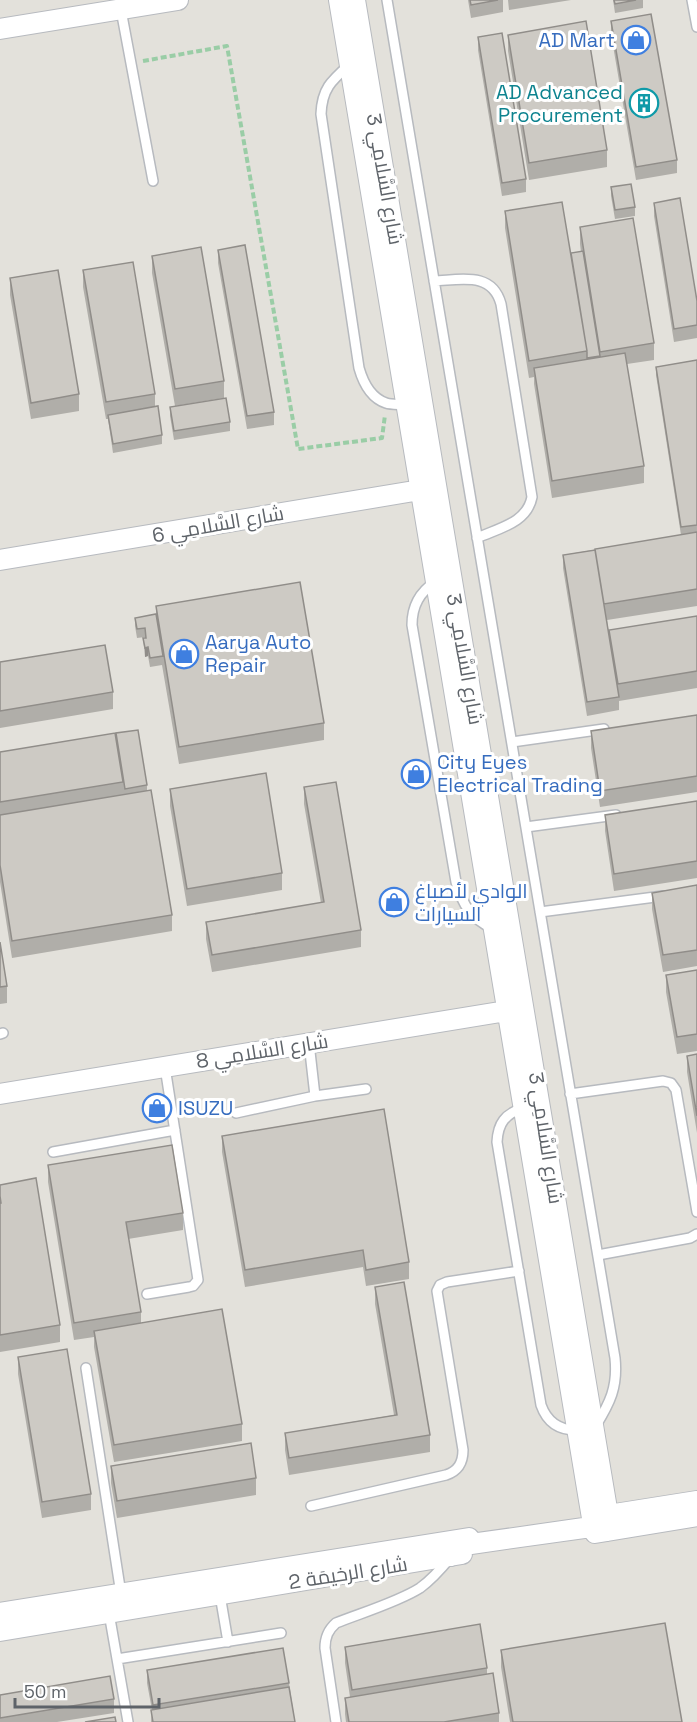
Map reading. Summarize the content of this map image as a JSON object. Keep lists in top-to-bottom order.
{
  "streets": {
    "street": [
      "شارع السَّلامِي 3",
      "شارع السَّلامِي 6",
      "شارع السَّلامِي 8",
      "شارع الرخيمَة 2"
    ]
  },
  "crossings": [
    ["شارع السَّلامِي 3", "شارع السَّلامِي 6"],
    ["شارع السَّلامِي 3", "شارع السَّلامِي 8"],
    ["شارع السَّلامِي 3", "شارع الرخيمَة 2"]
  ],
  "places": {
    "shop": [
      "AD Mart",
      "Aarya Auto Repair",
      "City Eyes Electrical Trading",
      "الوادي لأصباغ السيارات",
      "ISUZU"
    ],
    "building": ["AD Advanced Procurement"]
  },
  "scale_bar": "50 m"
}
